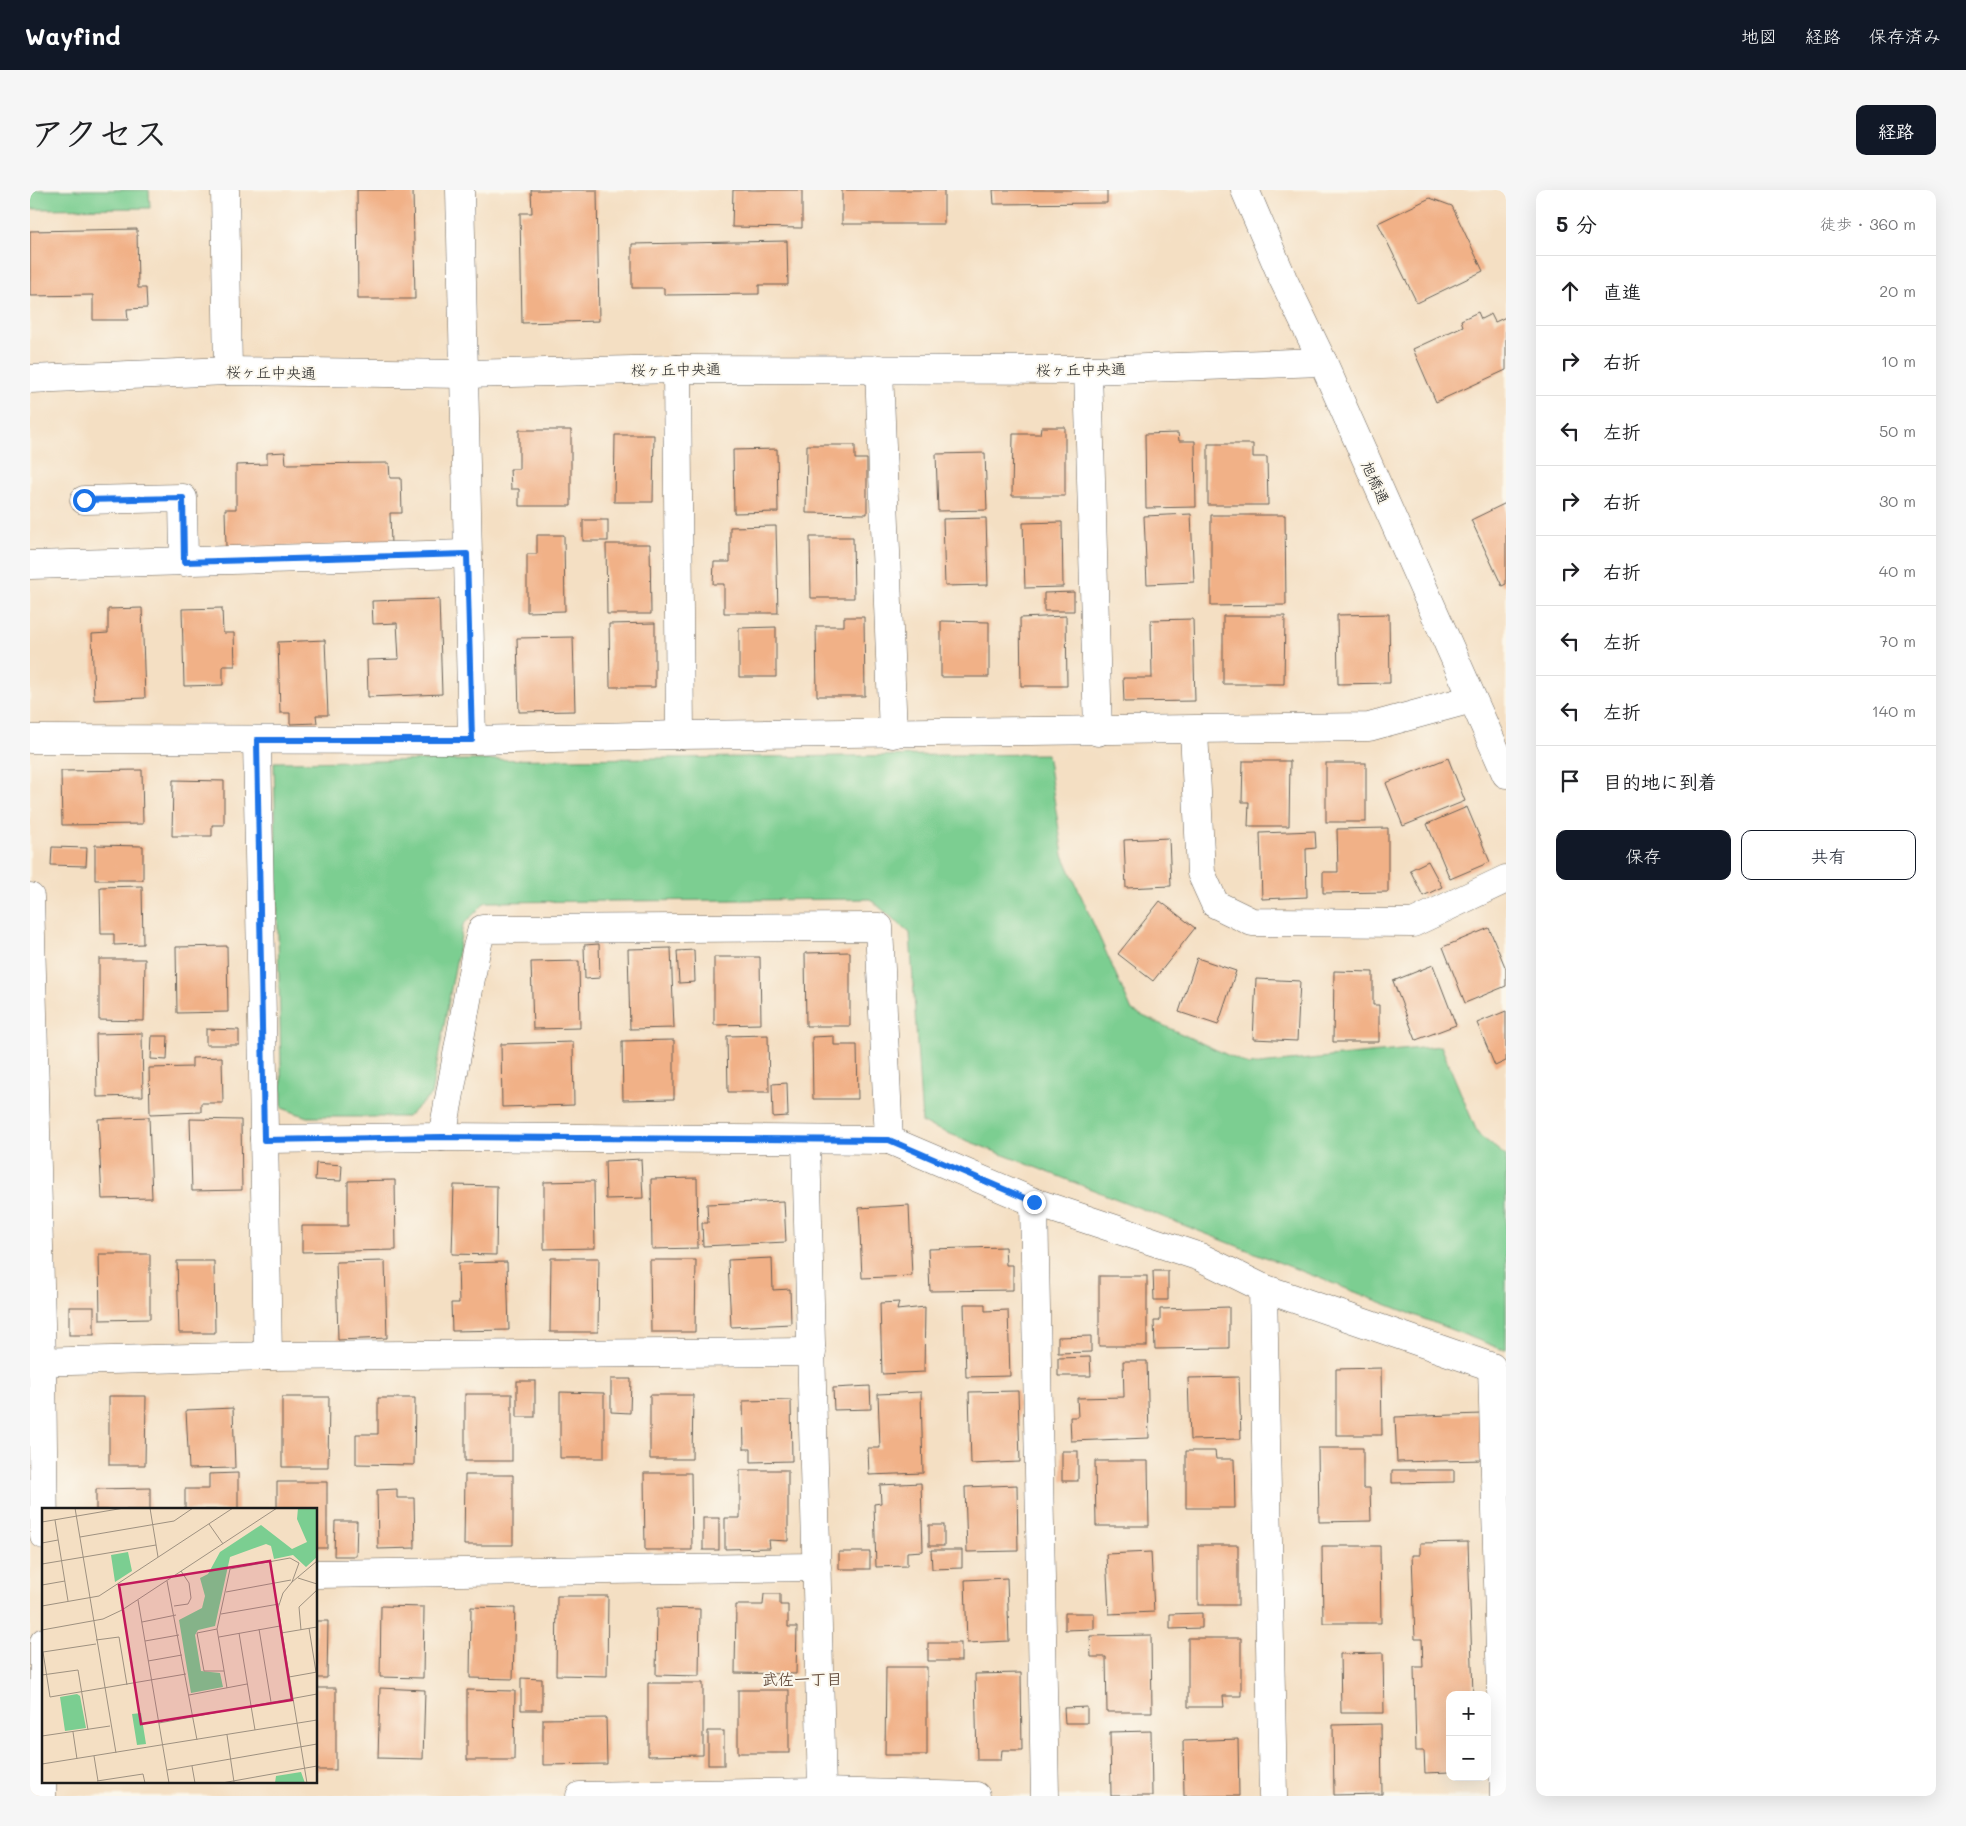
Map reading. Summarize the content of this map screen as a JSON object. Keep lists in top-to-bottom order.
{
  "streets": {
    "street": ["桜ヶ丘中央通", "旭橋通"]
  },
  "crossings": [
    ["桜ヶ丘中央通", "旭橋通"]
  ],
  "districts": ["武佐一丁目"],
  "page": {
    "header": "Wayfind",
    "nav": ["地図", "経路", "保存済み"],
    "title": "アクセス",
    "buttons": [
      "経路",
      ["保存", "共有"]
    ],
    "heading": ["5 分", "徒歩 · 360 m"],
    "list": [
      ["直進", "20 m"],
      ["右折", "10 m"],
      ["左折", "50 m"],
      ["右折", "30 m"],
      ["右折", "40 m"],
      ["左折", "70 m"],
      ["左折", "140 m"],
      "目的地に到着"
    ],
    "map_buttons": ["+", "−"]
  }
}
